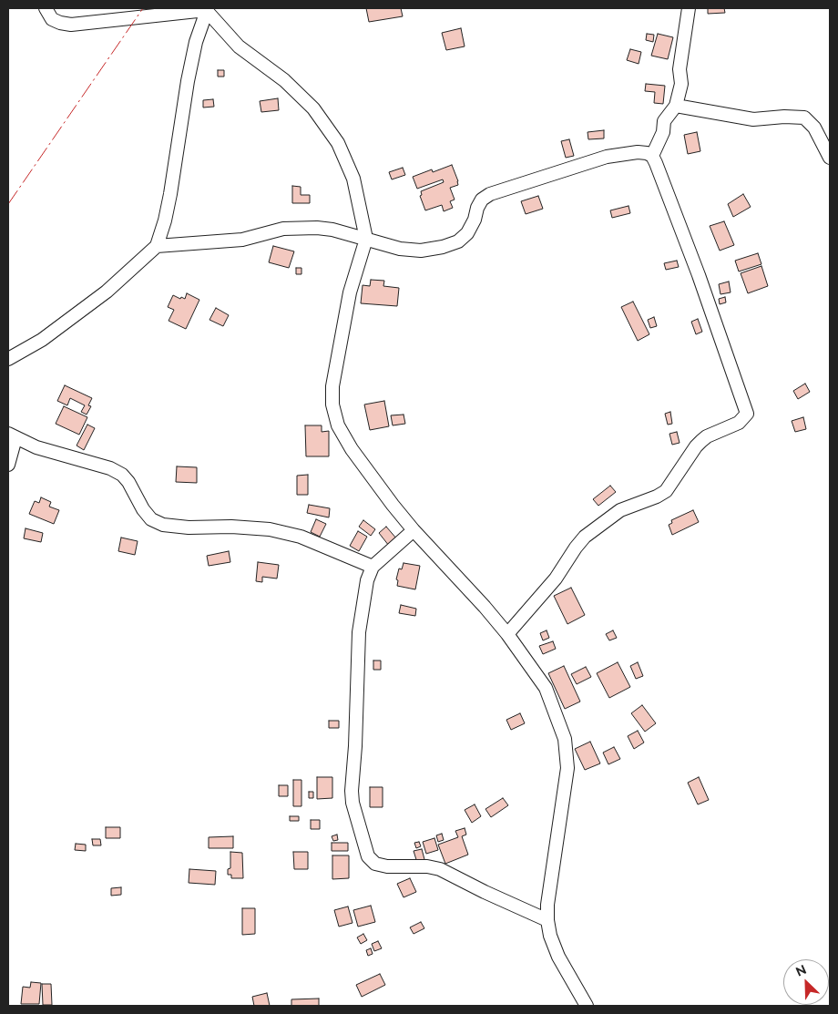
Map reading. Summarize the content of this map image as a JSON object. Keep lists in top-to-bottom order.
{
  "north": "top left"
}
